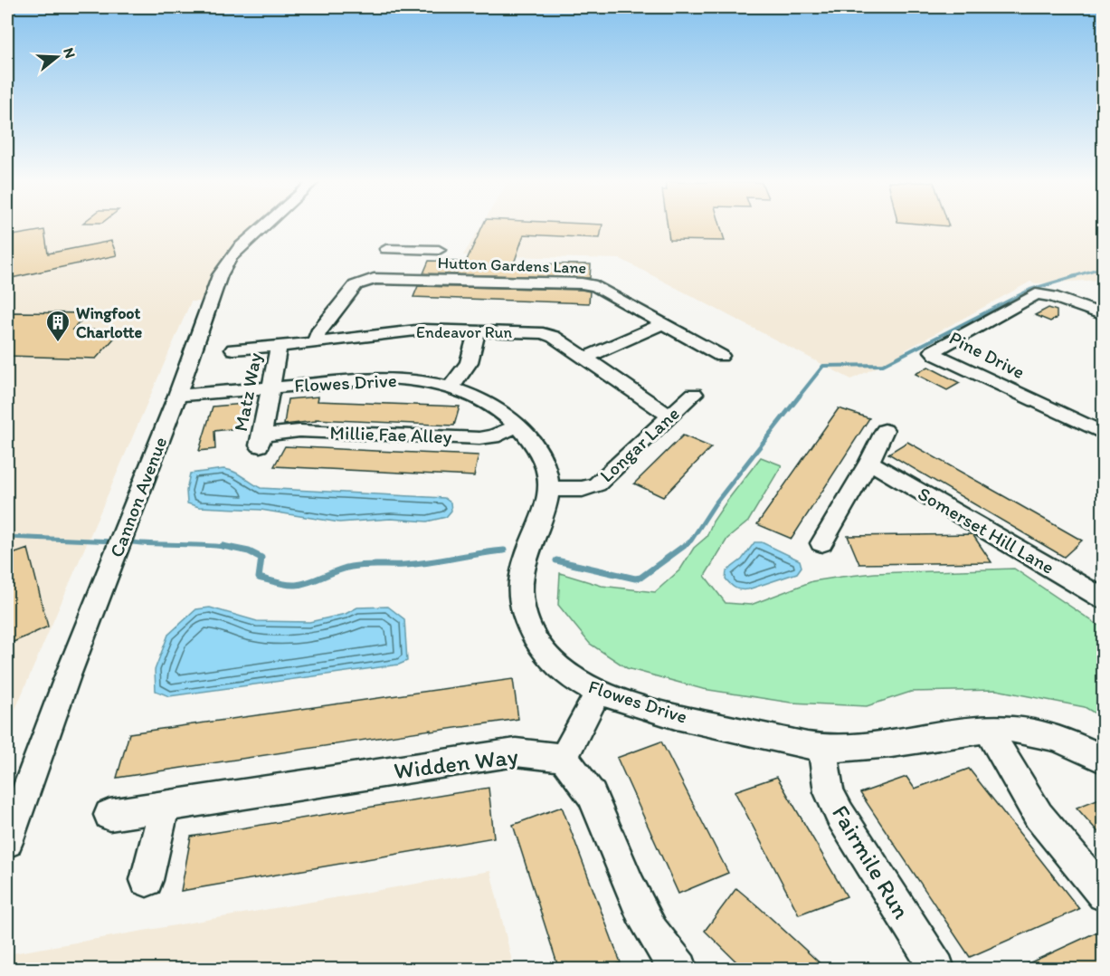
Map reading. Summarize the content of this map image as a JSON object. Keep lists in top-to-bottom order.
{
  "streets": {
    "street": [
      "Hutton Gardens Lane",
      "Endeavor Run",
      "Pine Drive",
      "Flowes Drive",
      "Matz Way",
      "Millie Fae Alley",
      "Longar Lane",
      "Cannon Avenue",
      "Somerset Hill Lane",
      "Widden Way",
      "Fairmile Run"
    ]
  },
  "crossings": [
    ["Hutton Gardens Lane", "Endeavor Run"],
    ["Endeavor Run", "Matz Way"],
    ["Endeavor Run", "Longar Lane"],
    ["Flowes Drive", "Matz Way"],
    ["Flowes Drive", "Millie Fae Alley"],
    ["Flowes Drive", "Longar Lane"],
    ["Flowes Drive", "Cannon Avenue"],
    ["Flowes Drive", "Fairmile Run"],
    ["Matz Way", "Millie Fae Alley"]
  ],
  "places": {
    "building": ["Wingfoot Charlotte"]
  },
  "north": "right"
}
